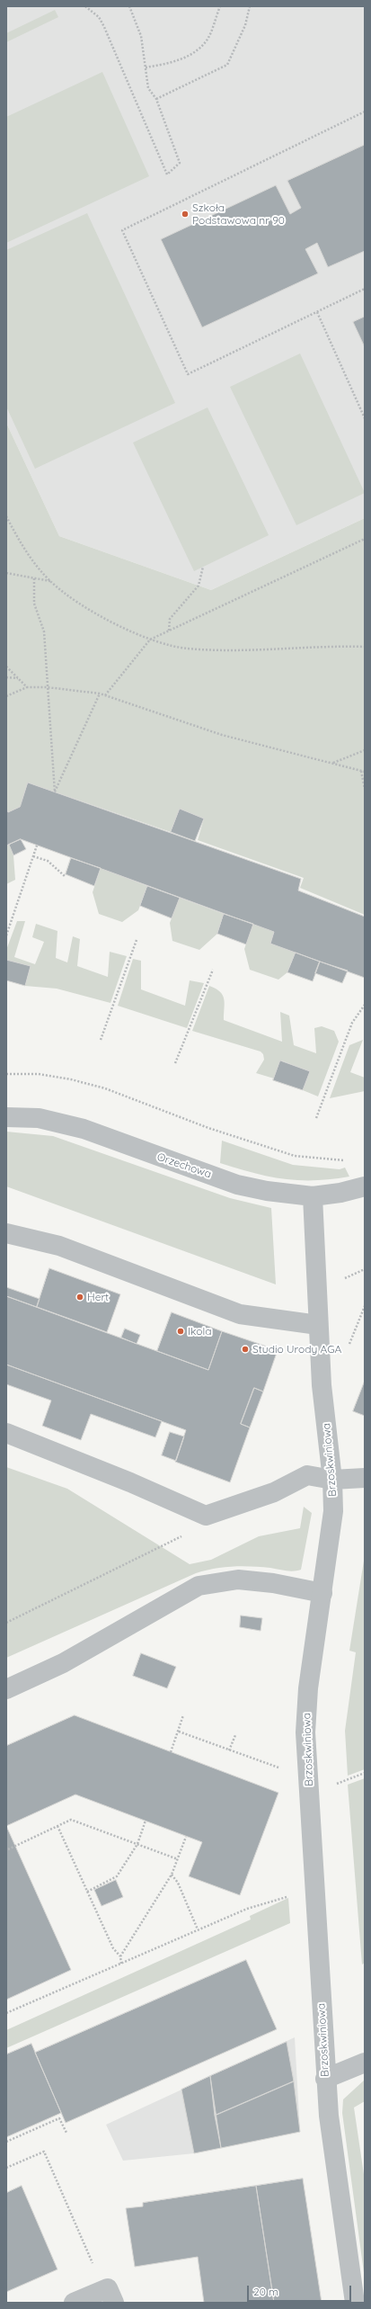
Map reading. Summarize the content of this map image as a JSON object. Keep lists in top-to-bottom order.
{
  "streets": {
    "street": ["Orzechowa", "Brzoskwiniowa"]
  },
  "crossings": [
    ["Orzechowa", "Brzoskwiniowa"]
  ],
  "places": [
    "Szkoła Podstawowa nr 90",
    "Hert",
    "Ikola",
    "Studio Urody AGA"
  ],
  "scale_bar": "20 m"
}
